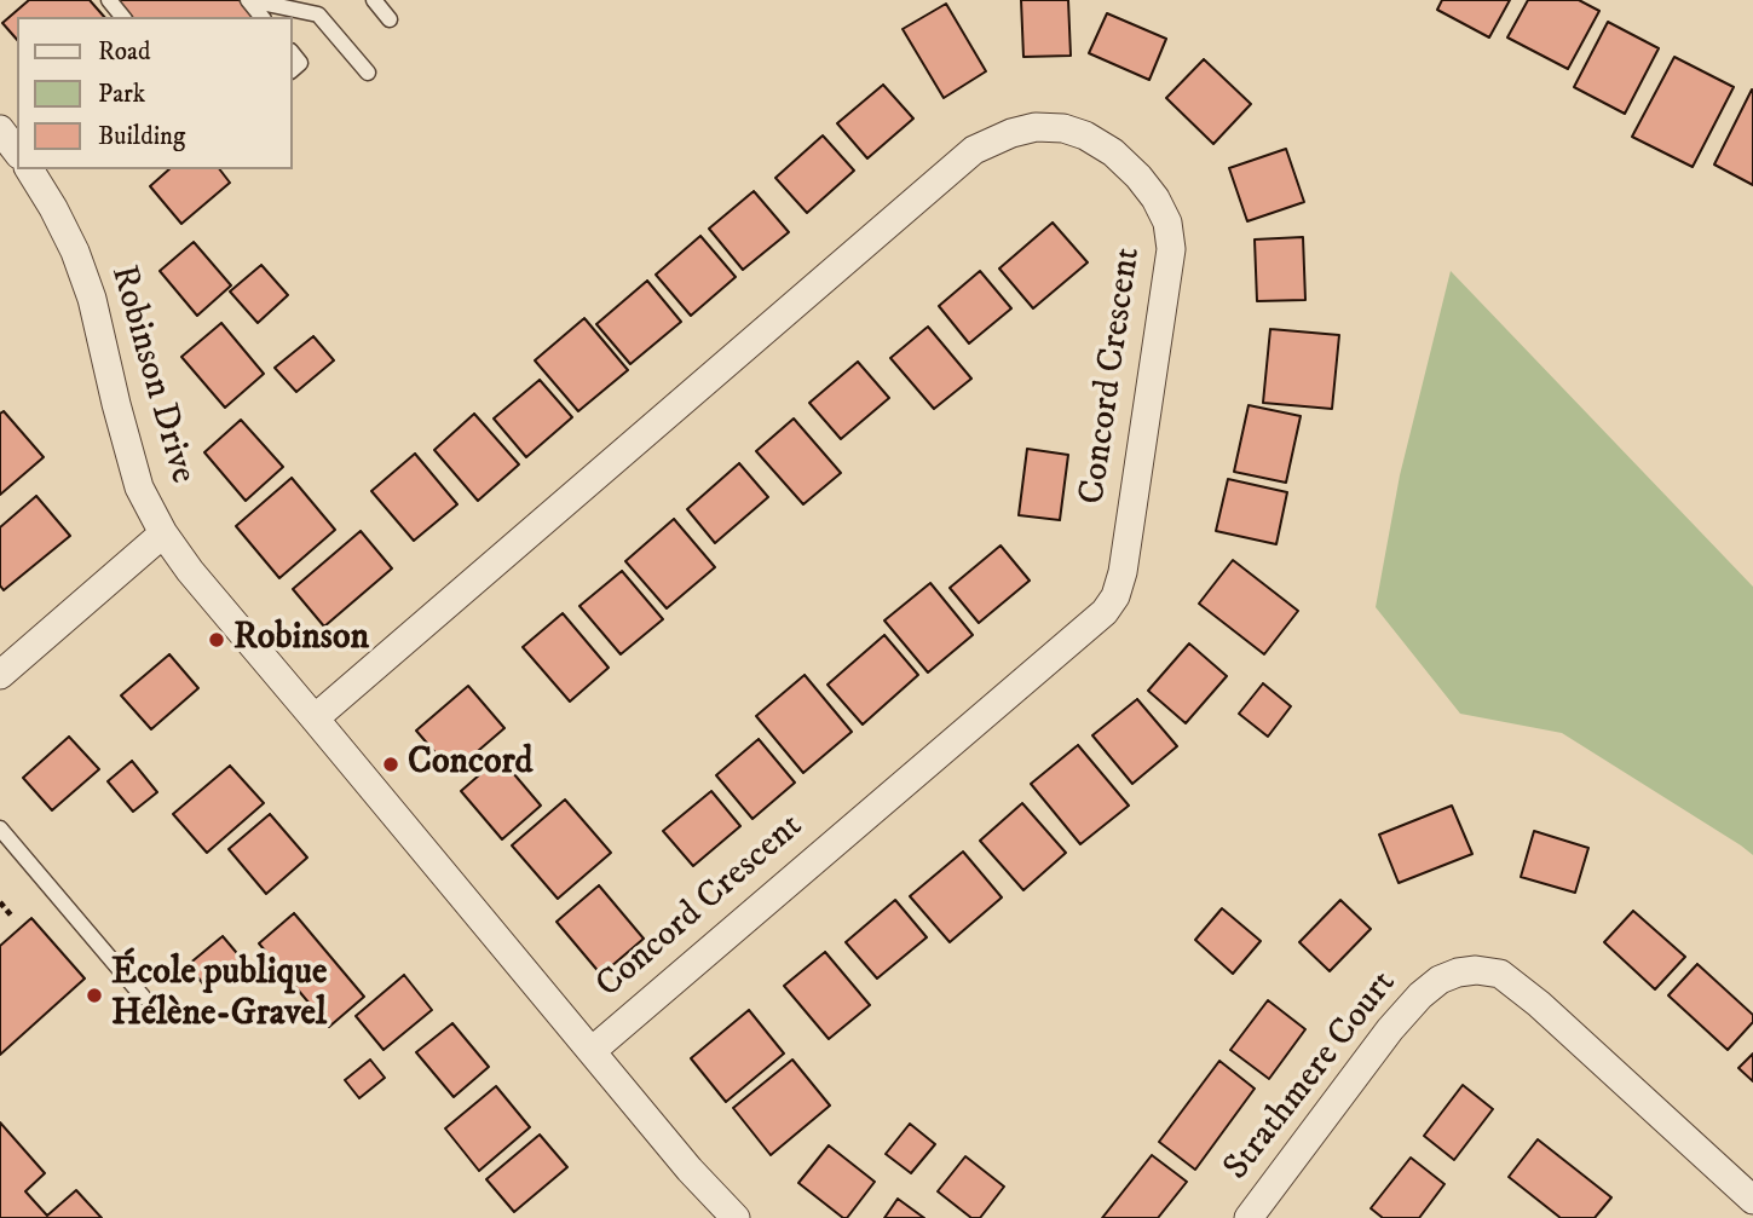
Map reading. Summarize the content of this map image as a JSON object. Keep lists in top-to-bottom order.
{
  "streets": {
    "street": ["Robinson Drive", "Concord Crescent", "Strathmere Court"]
  },
  "crossings": [
    ["Robinson Drive", "Concord Crescent"]
  ],
  "places": ["Robinson", "Concord", "École publique Hélène-Gravel"],
  "legend": ["Road", "Park", "Building"]
}
